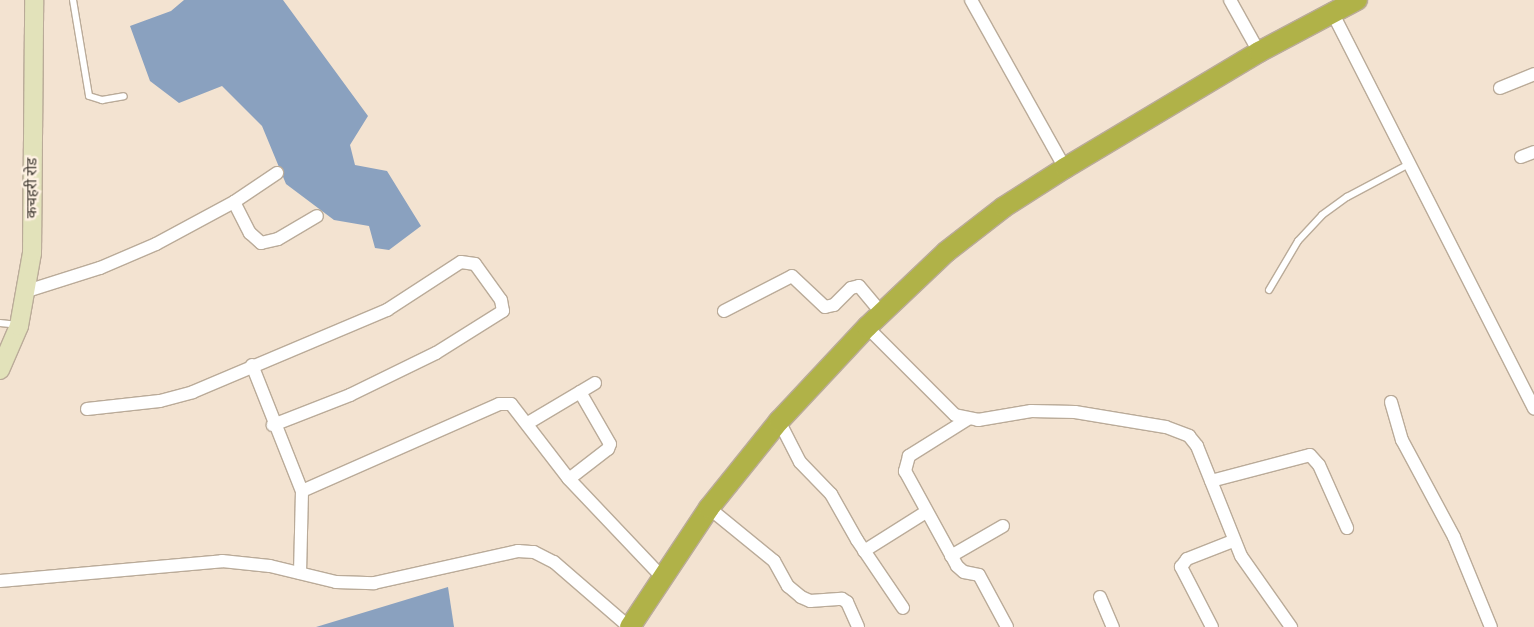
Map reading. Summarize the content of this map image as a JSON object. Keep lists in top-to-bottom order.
{
  "streets": {
    "main road": ["कचहरी रोड"]
  }
}
